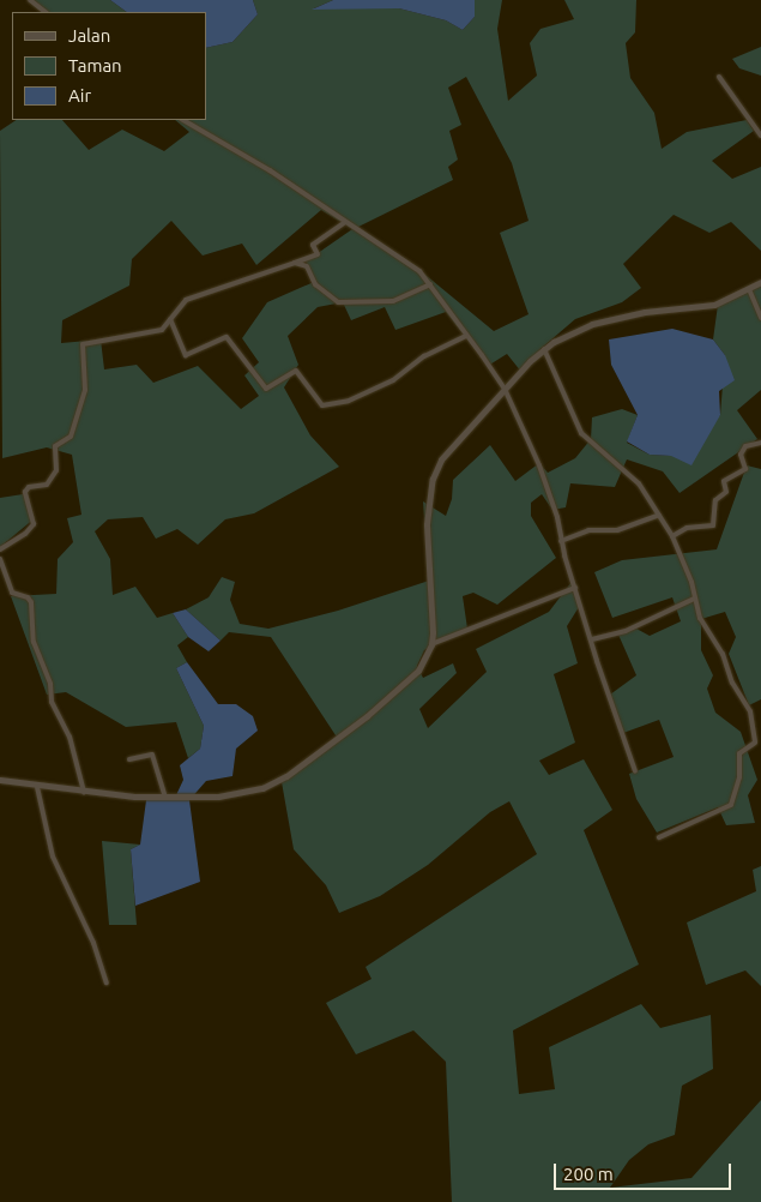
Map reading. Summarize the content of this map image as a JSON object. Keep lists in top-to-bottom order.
{
  "legend": ["Jalan", "Taman", "Air"],
  "scale_bar": "200 m"
}
